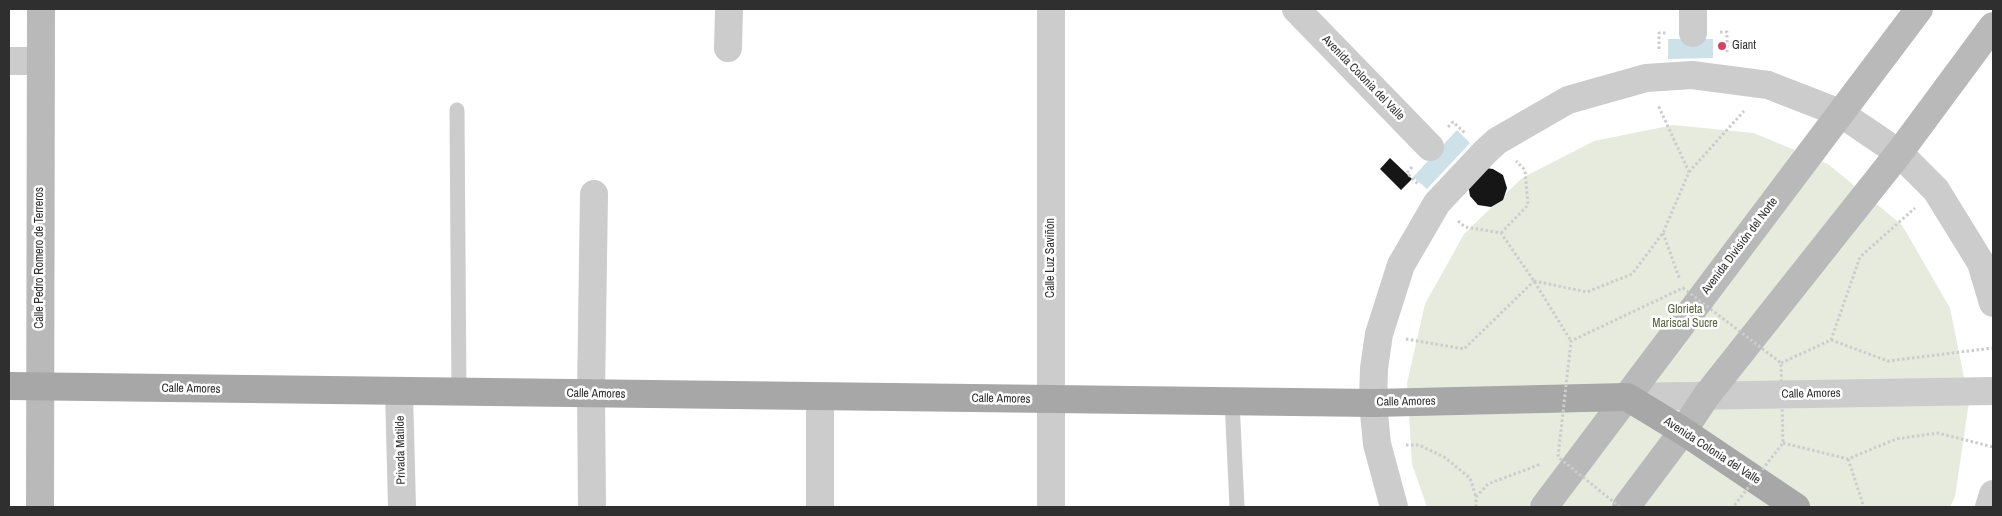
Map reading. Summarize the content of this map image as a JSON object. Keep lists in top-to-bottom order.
{
  "streets": {
    "main road": [
      "Avenida Colonia del Valle",
      "Avenida División del Norte",
      "Calle Pedro Romero de Terreros",
      "Calle Amores"
    ],
    "street": ["Calle Luz Saviñón", "Privada Matilde"]
  },
  "crossings": [
    ["Avenida Colonia del Valle", "Avenida División del Norte"],
    ["Avenida Colonia del Valle", "Calle Amores"],
    ["Avenida División del Norte", "Calle Amores"],
    ["Calle Pedro Romero de Terreros", "Calle Amores"],
    ["Calle Luz Saviñón", "Calle Amores"],
    ["Calle Amores", "Privada Matilde"]
  ],
  "parks": ["Glorieta Mariscal Sucre"],
  "places": ["Giant"]
}
